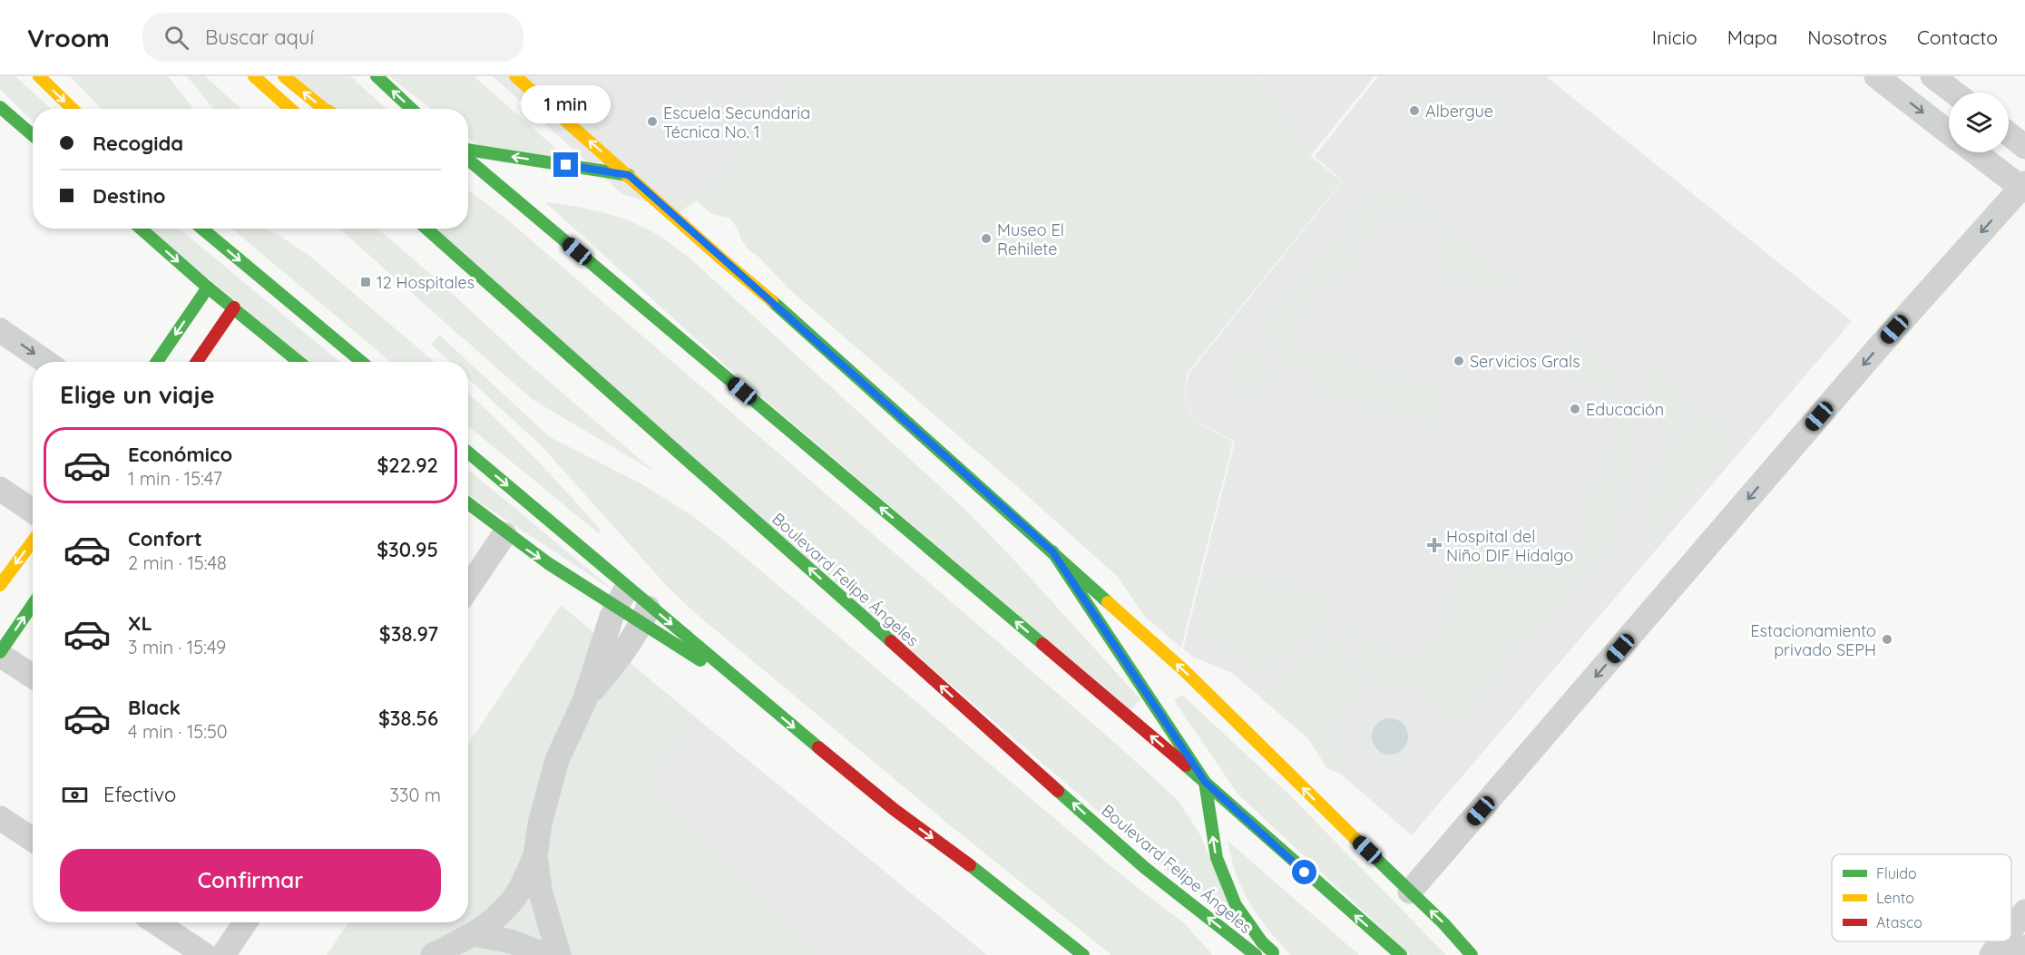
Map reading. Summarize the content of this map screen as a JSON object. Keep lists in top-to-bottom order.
{
  "streets": {
    "main road": ["Boulevard Felipe Ángeles"]
  },
  "places": {
    "other": [
      "Albergue",
      "Escuela Secundaria Técnica No. 1",
      "Museo El Rehilete",
      "Servicios Grals",
      "Educación",
      "Estacionamiento privado SEPH"
    ],
    "transit": ["12 Hospitales"],
    "health": ["Hospital del Niño DIF Hidalgo"]
  },
  "legend": ["Fluido", "Lento", "Atasco"],
  "page": {
    "header": "Vroom",
    "search": "Buscar aquí",
    "nav": [
      "Inicio",
      "Mapa",
      "Nosotros",
      "Contacto"
    ],
    "bubble": "1 min",
    "banner": ["Recogida", "Destino"],
    "heading": "Elige un viaje",
    "list": [
      {
        "name": "Económico",
        "note": "1 min · 15:47",
        "value": "$22.92"
      },
      {
        "name": "Confort",
        "note": "2 min · 15:48",
        "value": "$30.95"
      },
      {
        "name": "XL",
        "note": "3 min · 15:49",
        "value": "$38.97"
      },
      {
        "name": "Black",
        "note": "4 min · 15:50",
        "value": "$38.56"
      }
    ],
    "pay": ["Efectivo", "330 m"],
    "buttons": "Confirmar"
  }
}
